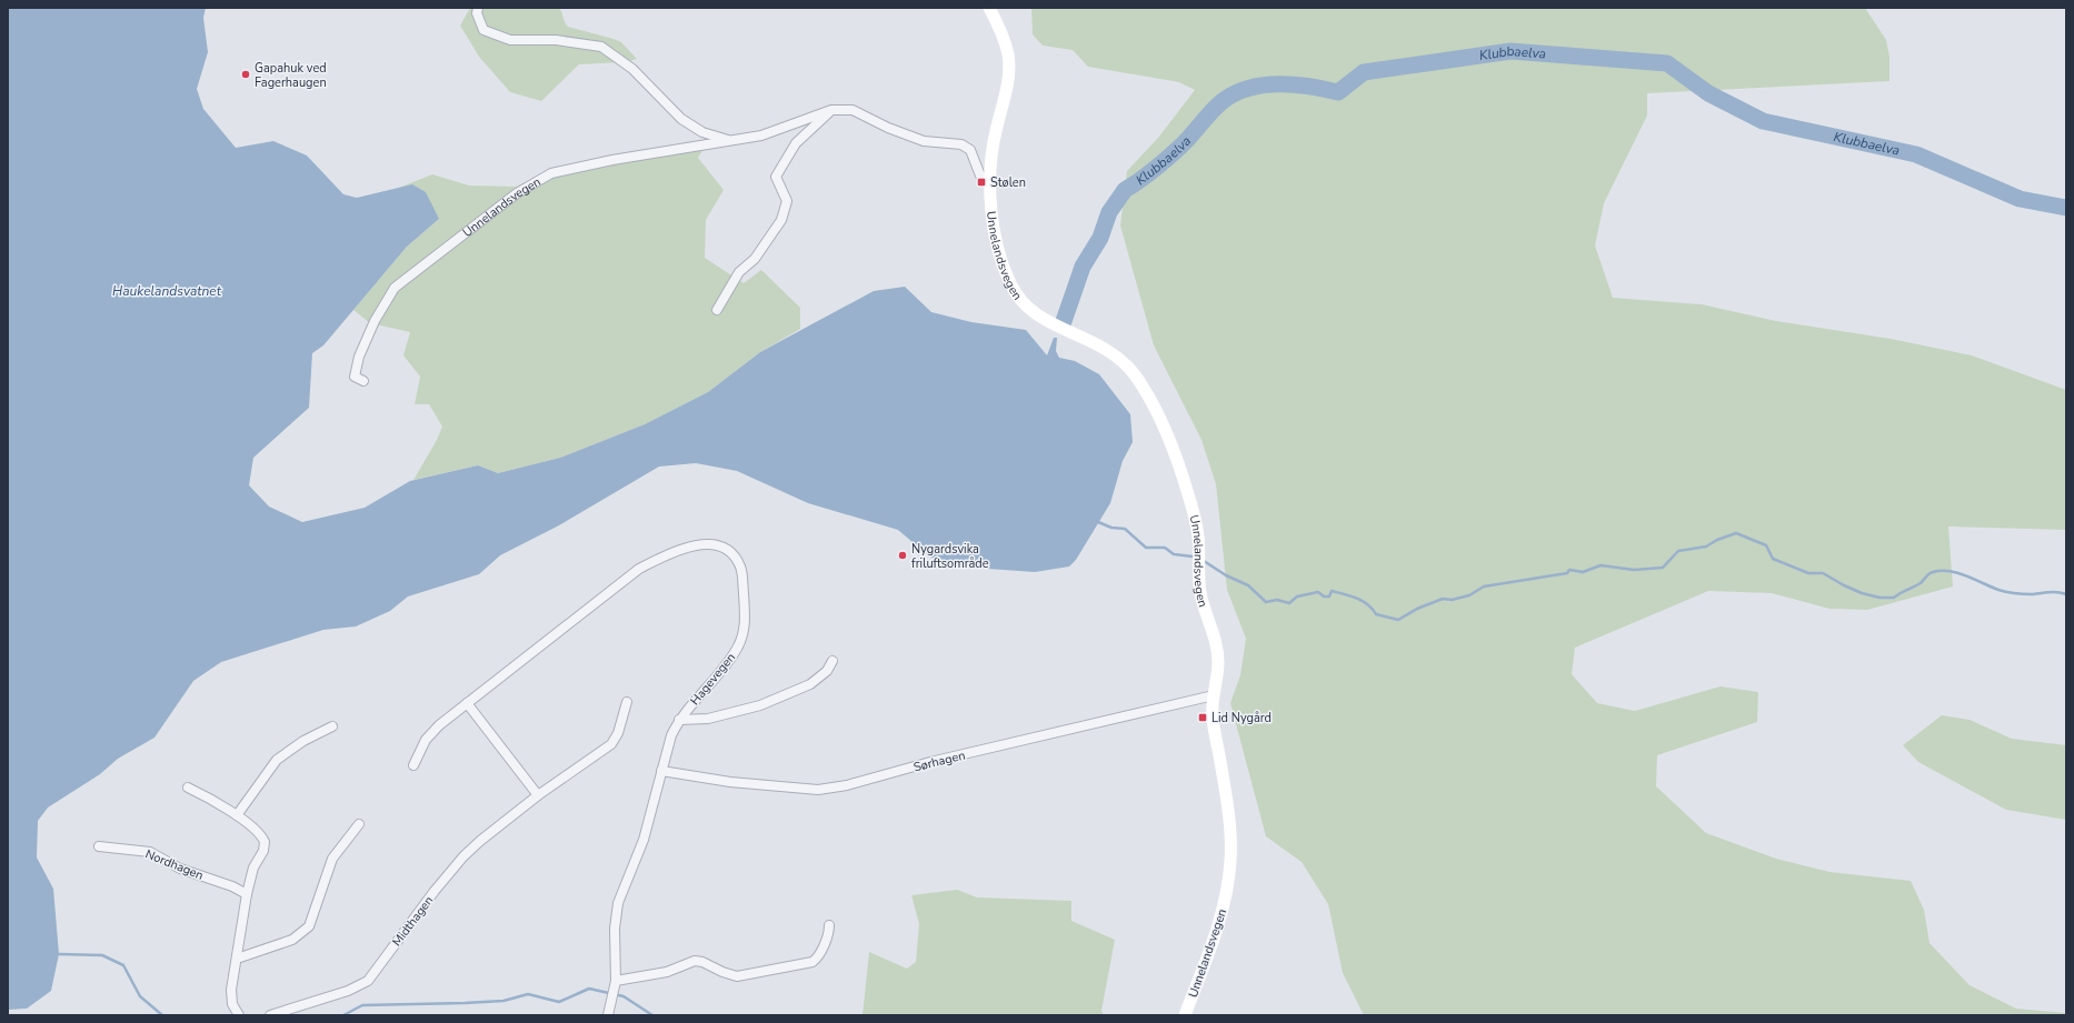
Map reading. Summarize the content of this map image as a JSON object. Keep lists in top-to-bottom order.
{
  "streets": {
    "main road": ["Unnelandsvegen"],
    "street": [
      "Hagevegen",
      "Sørhagen",
      "Nordhagen",
      "Midthagen"
    ]
  },
  "crossings": [
    ["Unnelandsvegen", "Sørhagen"],
    ["Hagevegen", "Sørhagen"]
  ],
  "water": ["Klubbaelva", "Haukelandsvatnet"],
  "places": {
    "other": ["Gapahuk ved Fagerhaugen", "Nygardsvika friluftsområde"],
    "transit": ["Stølen", "Lid Nygård"]
  }
}
